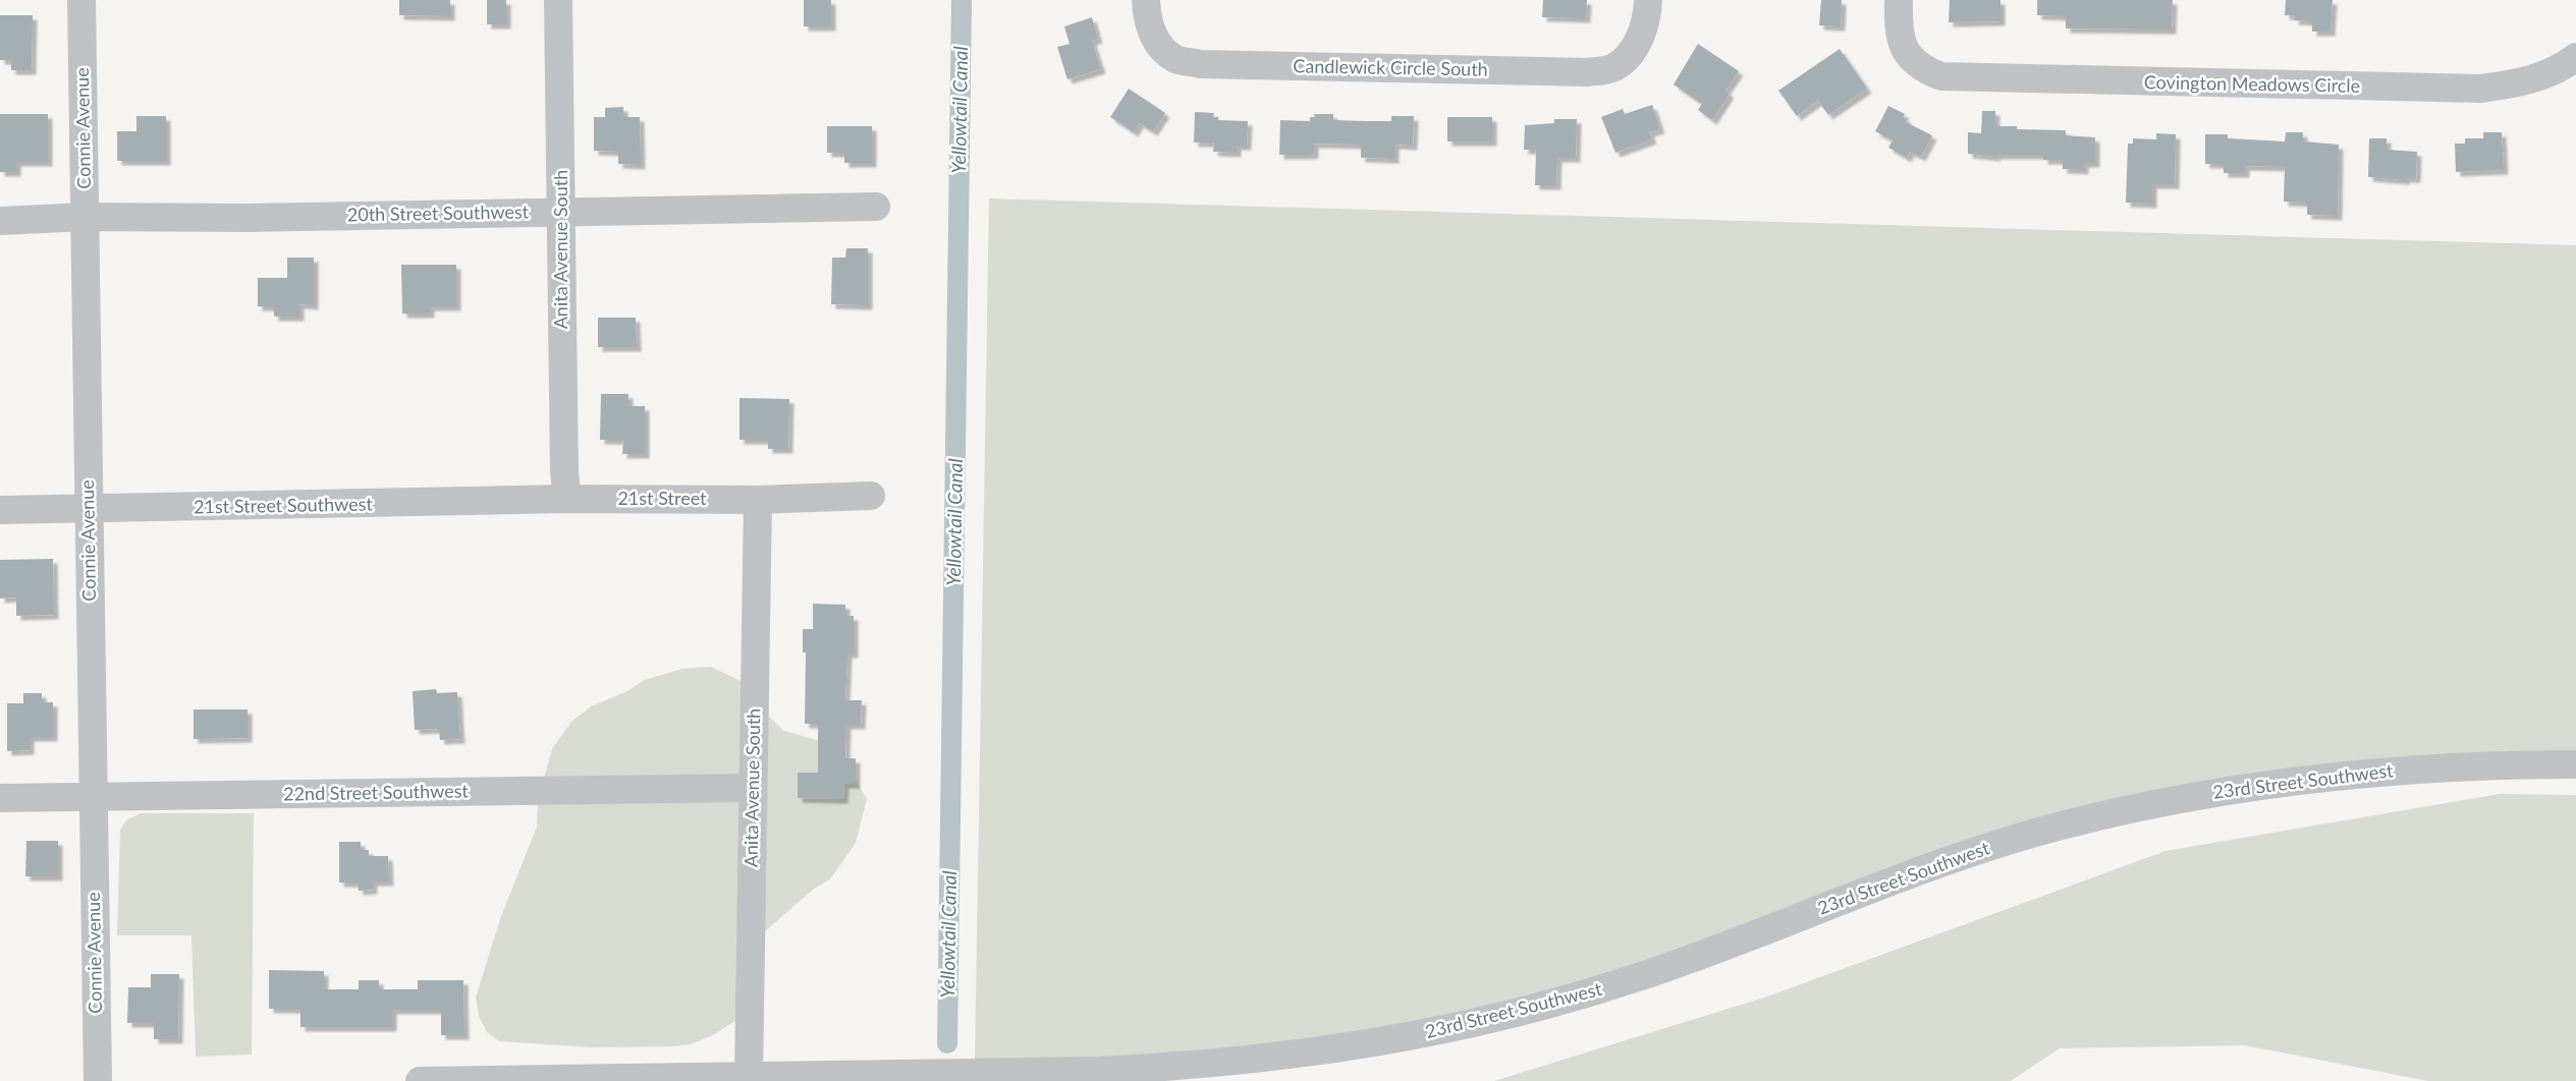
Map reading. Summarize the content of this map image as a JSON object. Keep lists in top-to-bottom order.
{
  "streets": {
    "street": [
      "Candlewick Circle South",
      "Covington Meadows Circle",
      "Connie Avenue",
      "20th Street Southwest",
      "Anita Avenue South",
      "21st Street",
      "21st Street Southwest",
      "23rd Street Southwest",
      "22nd Street Southwest"
    ]
  },
  "crossings": [
    ["Connie Avenue", "20th Street Southwest"],
    ["Connie Avenue", "21st Street Southwest"],
    ["Connie Avenue", "22nd Street Southwest"],
    ["20th Street Southwest", "Anita Avenue South"],
    ["Anita Avenue South", "21st Street"],
    ["Anita Avenue South", "21st Street Southwest"],
    ["Anita Avenue South", "23rd Street Southwest"],
    ["Anita Avenue South", "22nd Street Southwest"],
    ["21st Street", "21st Street Southwest"]
  ],
  "water": ["Yellowtail Canal"]
}
